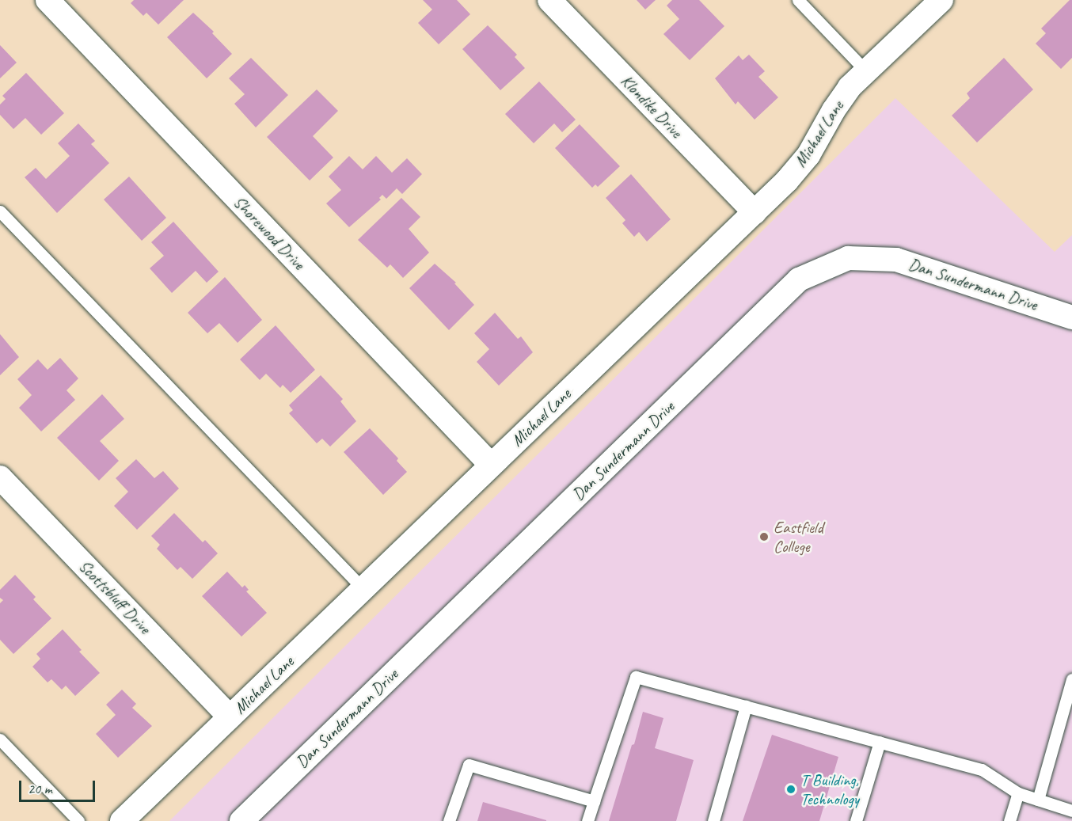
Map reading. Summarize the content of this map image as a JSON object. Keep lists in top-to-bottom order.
{
  "streets": {
    "street": [
      "Klondike Drive",
      "Michael Lane",
      "Shorewood Drive",
      "Dan Sundermann Drive",
      "Scottsbluff Drive"
    ]
  },
  "crossings": [
    ["Klondike Drive", "Michael Lane"],
    ["Michael Lane", "Shorewood Drive"],
    ["Michael Lane", "Scottsbluff Drive"]
  ],
  "places": ["Eastfield College", "T Building, Technology"],
  "scale_bar": "20 m"
}
